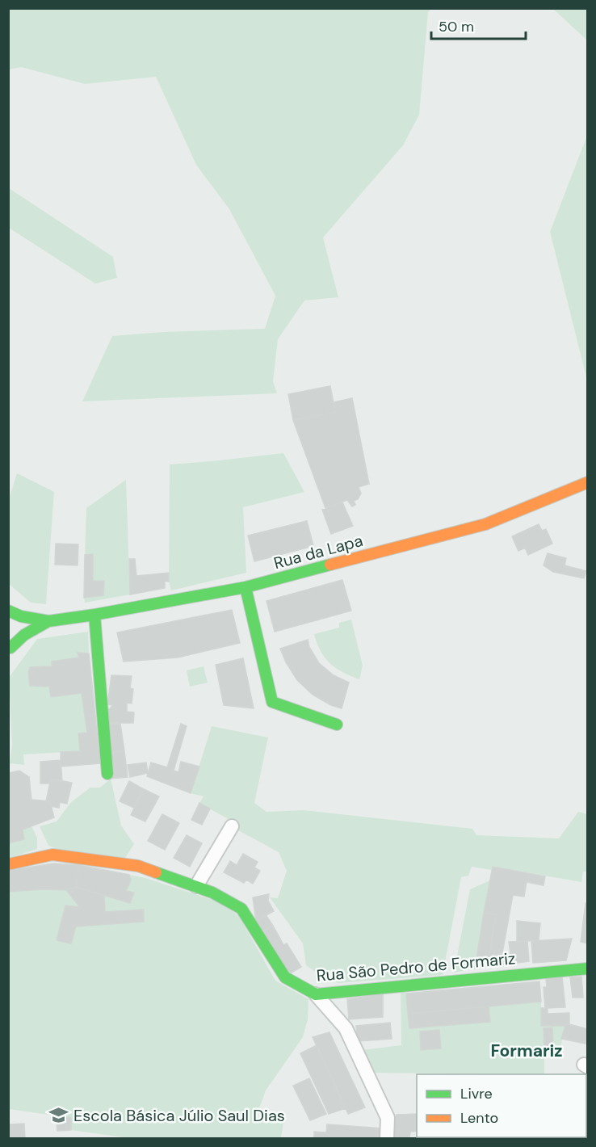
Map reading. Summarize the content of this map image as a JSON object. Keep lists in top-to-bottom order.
{
  "streets": {
    "street": ["Rua da Lapa", "Rua São Pedro de Formariz"]
  },
  "districts": ["Formariz"],
  "places": {
    "school or university": ["Escola Básica Júlio Saul Dias"]
  },
  "legend": ["Livre", "Lento"],
  "scale_bar": "50 m"
}
